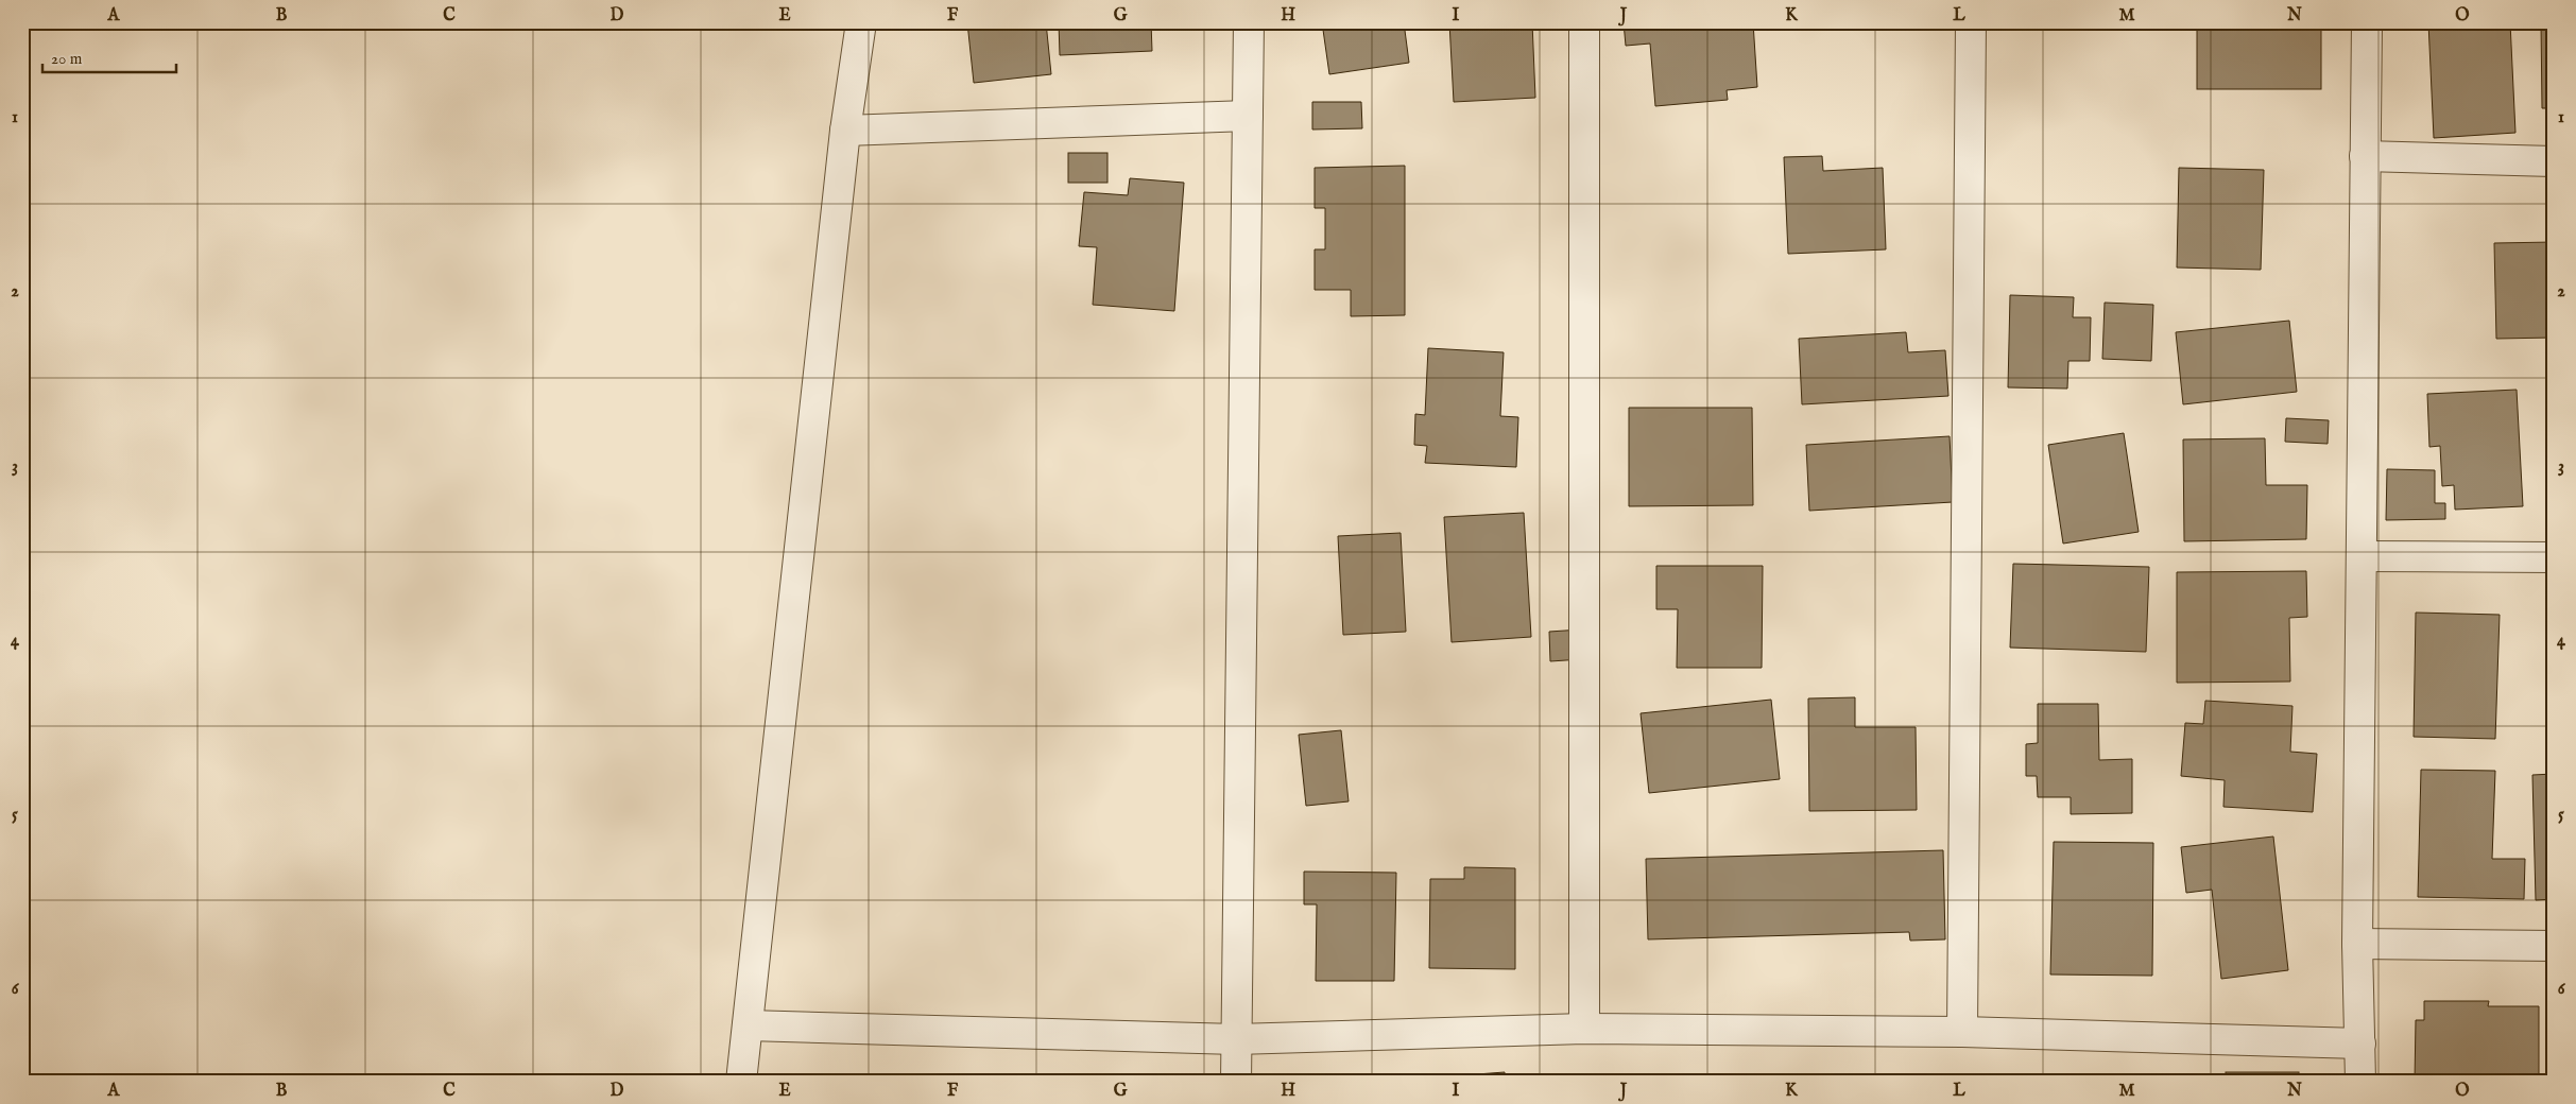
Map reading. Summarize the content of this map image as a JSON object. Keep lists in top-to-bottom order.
{
  "scale_bar": "20 m",
  "grid": {
    "columns": [
      "A",
      "B",
      "C",
      "D",
      "E",
      "F",
      "G",
      "H",
      "I",
      "J",
      "K",
      "L",
      "M",
      "N",
      "O"
    ],
    "rows": [
      "1",
      "2",
      "3",
      "4",
      "5",
      "6"
    ]
  }
}
